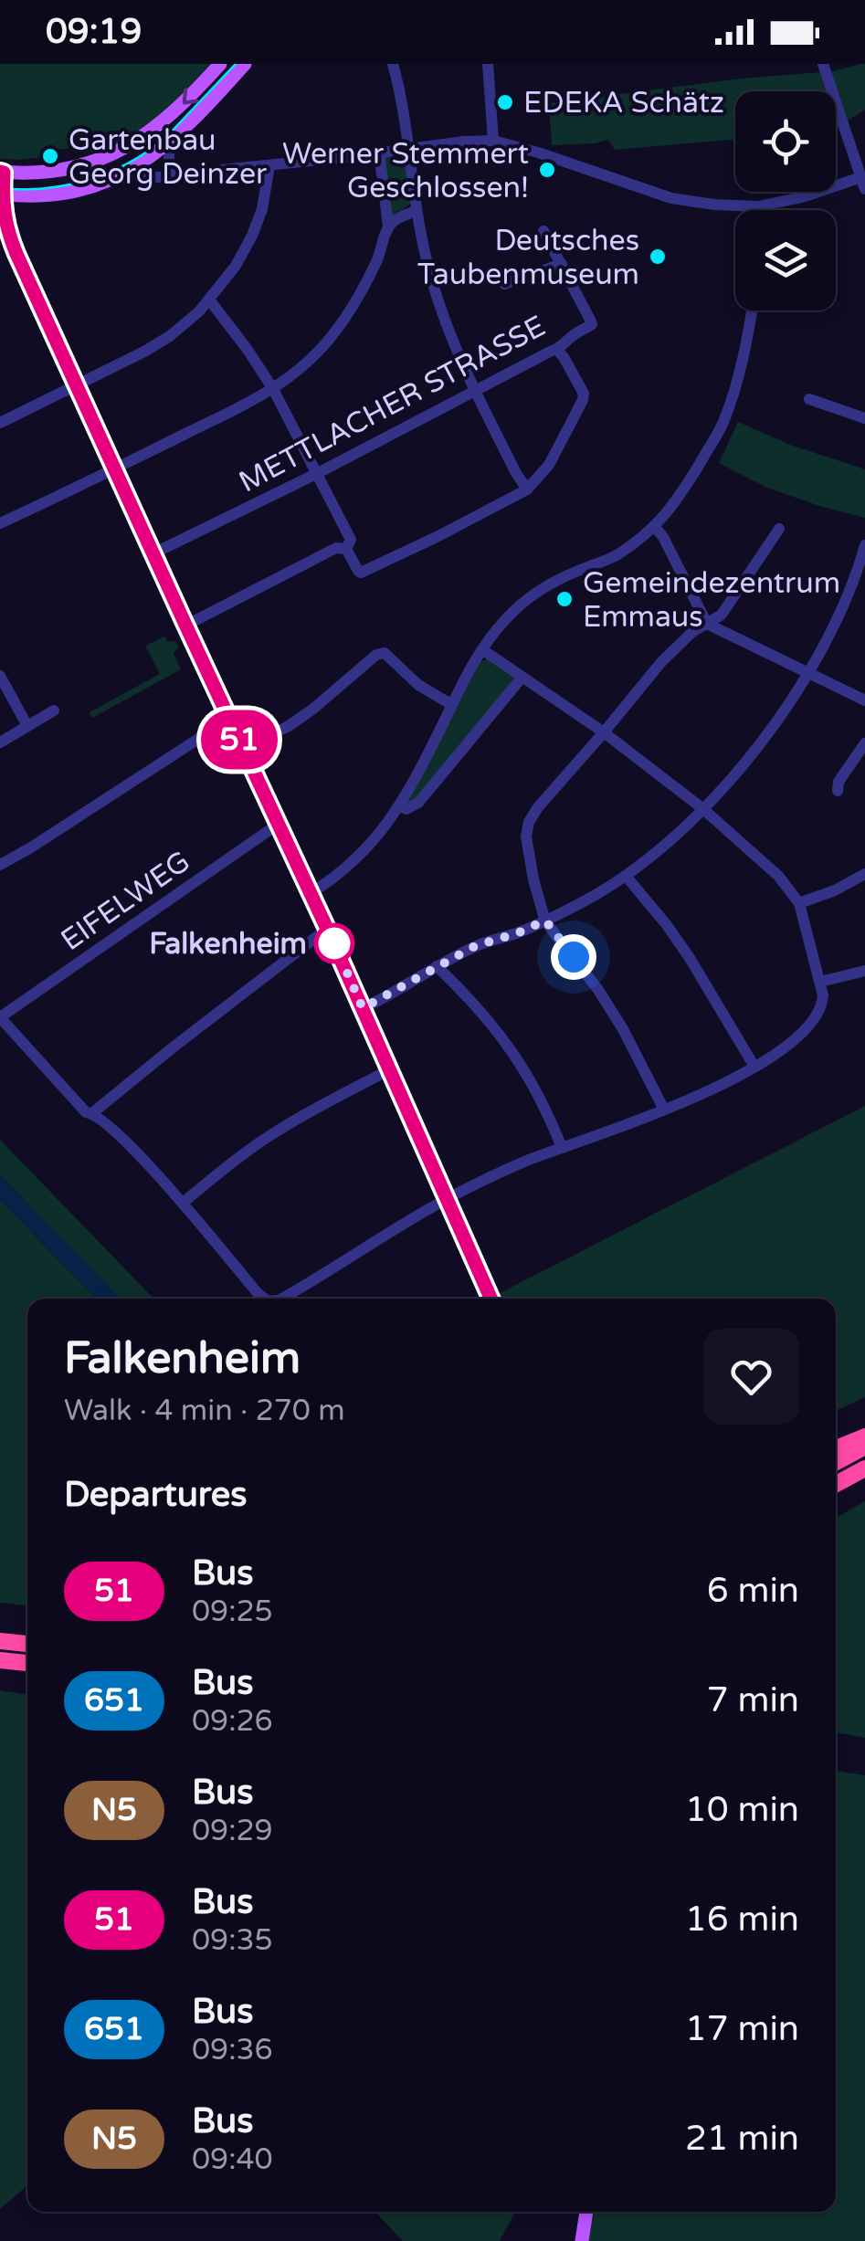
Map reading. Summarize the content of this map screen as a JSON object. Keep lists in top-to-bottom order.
{
  "streets": {
    "street": ["METTLACHER STRASSE", "EIFELWEG"]
  },
  "places": [
    "EDEKA Schätz",
    "Gartenbau Georg Deinzer",
    "Werner Stemmert Geschlossen!",
    "Deutsches Taubenmuseum",
    "Gemeindezentrum Emmaus",
    "Falkenheim"
  ],
  "lines": ["bus line 51"],
  "page": {
    "status": "09:19",
    "on_map": "51",
    "heading": [
      ["Falkenheim", "Walk · 4 min · 270 m"],
      "Departures"
    ],
    "list": [
      {
        "mark": "51",
        "name": "Bus",
        "note": "09:25",
        "value": "6 min"
      },
      {
        "mark": "651",
        "name": "Bus",
        "note": "09:26",
        "value": "7 min"
      },
      {
        "mark": "N5",
        "name": "Bus",
        "note": "09:29",
        "value": "10 min"
      },
      {
        "mark": "51",
        "name": "Bus",
        "note": "09:35",
        "value": "16 min"
      },
      {
        "mark": "651",
        "name": "Bus",
        "note": "09:36",
        "value": "17 min"
      },
      {
        "mark": "N5",
        "name": "Bus",
        "note": "09:40",
        "value": "21 min"
      }
    ]
  }
}
